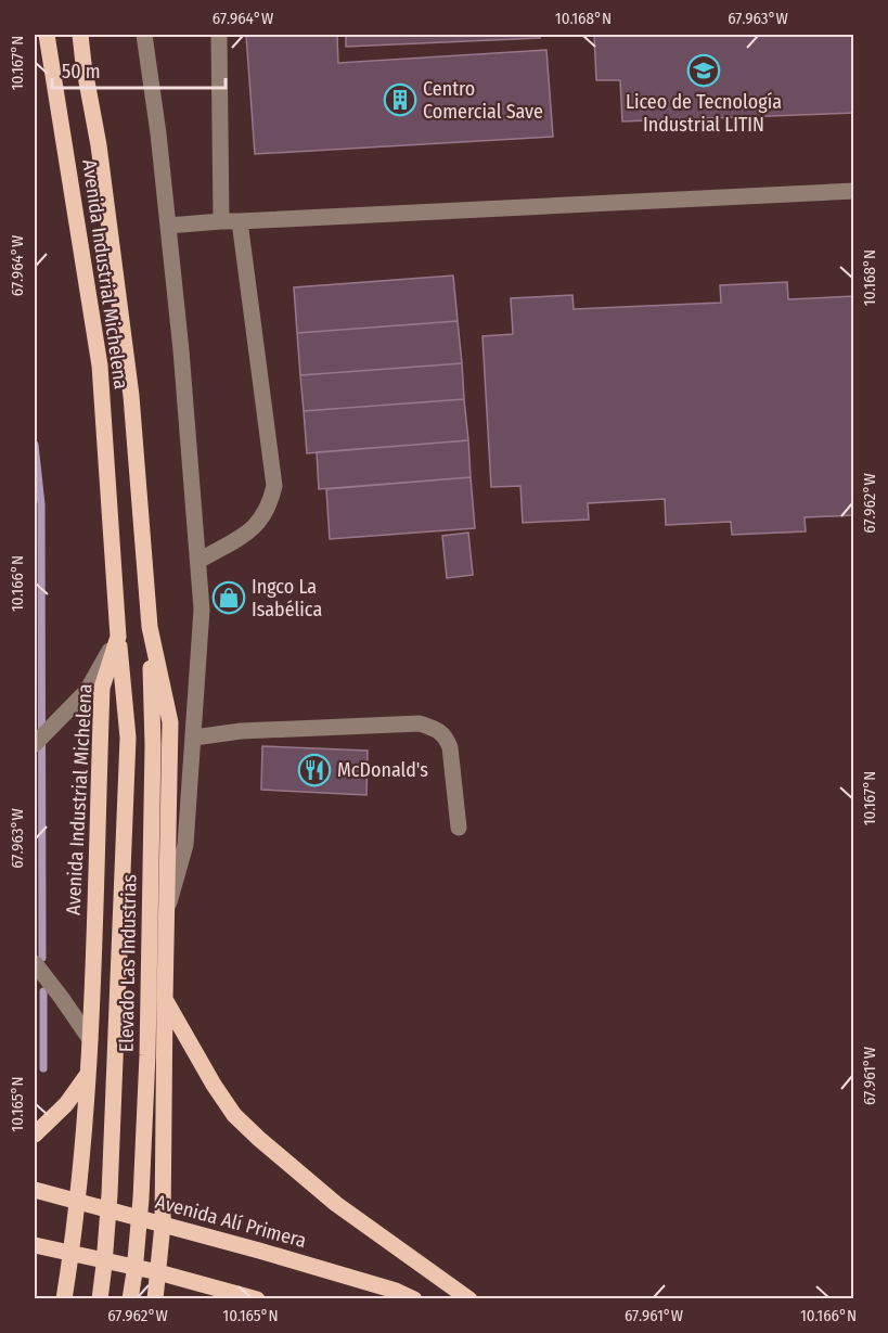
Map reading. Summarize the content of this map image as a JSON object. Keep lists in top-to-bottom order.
{
  "streets": {
    "main road": ["Avenida Industrial Michelena", "Elevado Las Industrias", "Avenida Alí Primera"]
  },
  "crossings": [
    ["Avenida Industrial Michelena", "Elevado Las Industrias"],
    ["Avenida Industrial Michelena", "Avenida Alí Primera"]
  ],
  "places": {
    "school or university": ["Liceo de Tecnología Industrial LITIN"],
    "building": ["Centro Comercial Save"],
    "shop": ["Ingco La Isabélica"],
    "restaurant": ["McDonald's"]
  },
  "scale_bar": "50 m",
  "coordinates": [
    "67.964°W",
    "10.168°N",
    "67.963°W",
    "10.167°N",
    "67.962°W",
    "10.166°N",
    "67.961°W",
    "10.165°N"
  ]
}
